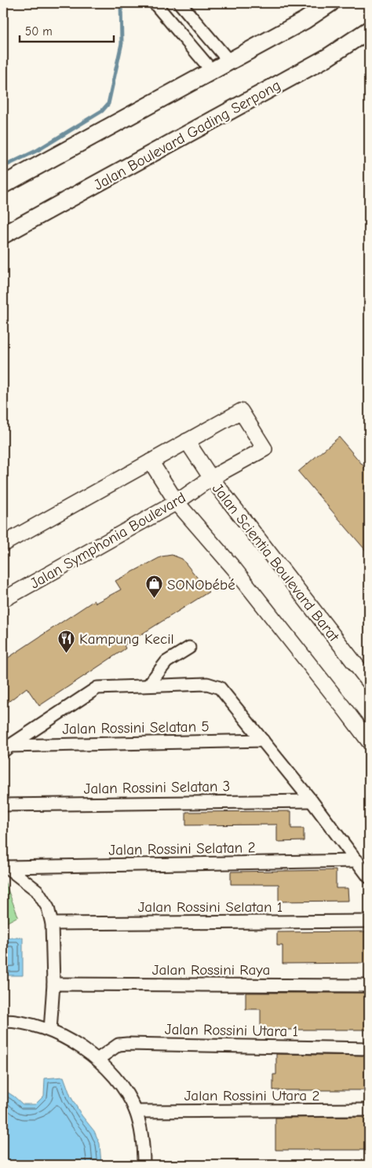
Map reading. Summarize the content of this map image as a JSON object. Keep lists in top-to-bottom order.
{
  "streets": {
    "main road": ["Jalan Boulevard Gading Serpong"],
    "street": [
      "Jalan Symphonia Boulevard",
      "Jalan Scientia Boulevard Barat",
      "Jalan Rossini Selatan 5",
      "Jalan Rossini Selatan 3",
      "Jalan Rossini Selatan 2",
      "Jalan Rossini Selatan 1",
      "Jalan Rossini Raya",
      "Jalan Rossini Utara 1",
      "Jalan Rossini Utara 2"
    ]
  },
  "crossings": [
    ["Jalan Symphonia Boulevard", "Jalan Scientia Boulevard Barat"]
  ],
  "places": {
    "shop": ["SONObébé"],
    "restaurant": ["Kampung Kecil"]
  },
  "scale_bar": "50 m"
}
